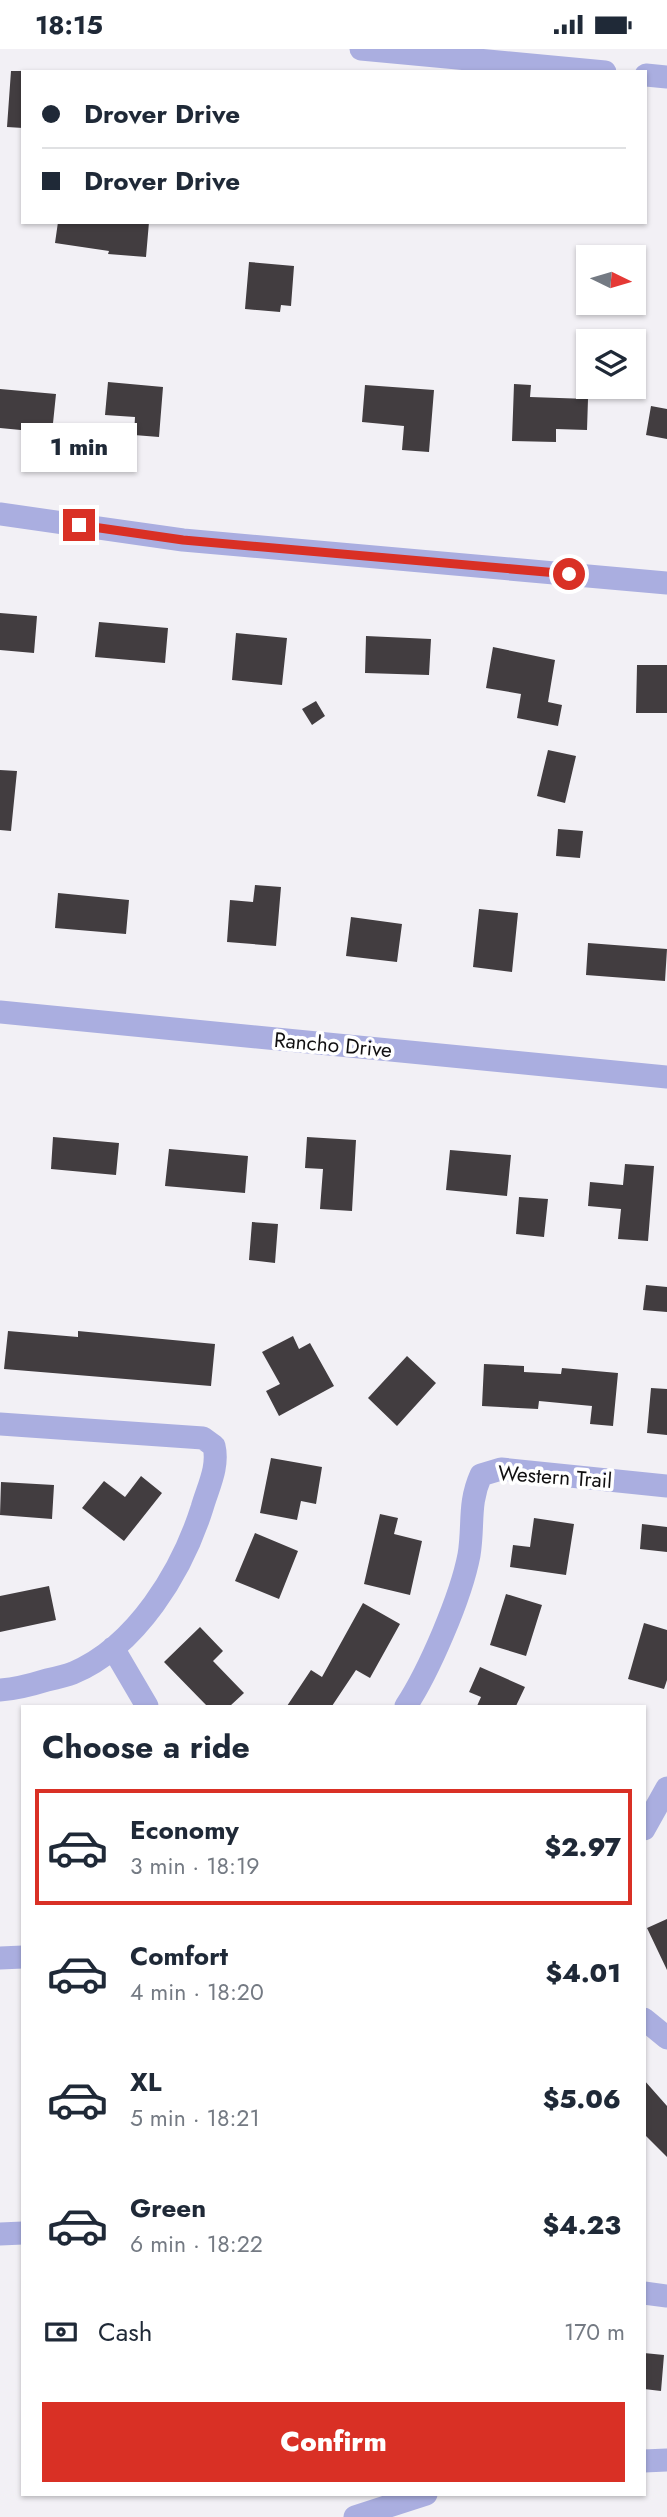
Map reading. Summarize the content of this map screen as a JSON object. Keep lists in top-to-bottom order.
{
  "streets": {
    "street": ["Rancho Drive", "Western Trail"]
  },
  "north": "right",
  "page": {
    "status": "18:15",
    "banner": ["Drover Drive", "Drover Drive"],
    "bubble": "1 min",
    "heading": "Choose a ride",
    "list": [
      {
        "name": "Economy",
        "note": "3 min · 18:19",
        "value": "$2.97"
      },
      {
        "name": "Comfort",
        "note": "4 min · 18:20",
        "value": "$4.01"
      },
      {
        "name": "XL",
        "note": "5 min · 18:21",
        "value": "$5.06"
      },
      {
        "name": "Green",
        "note": "6 min · 18:22",
        "value": "$4.23"
      }
    ],
    "pay": ["Cash", "170 m"],
    "buttons": "Confirm"
  }
}
